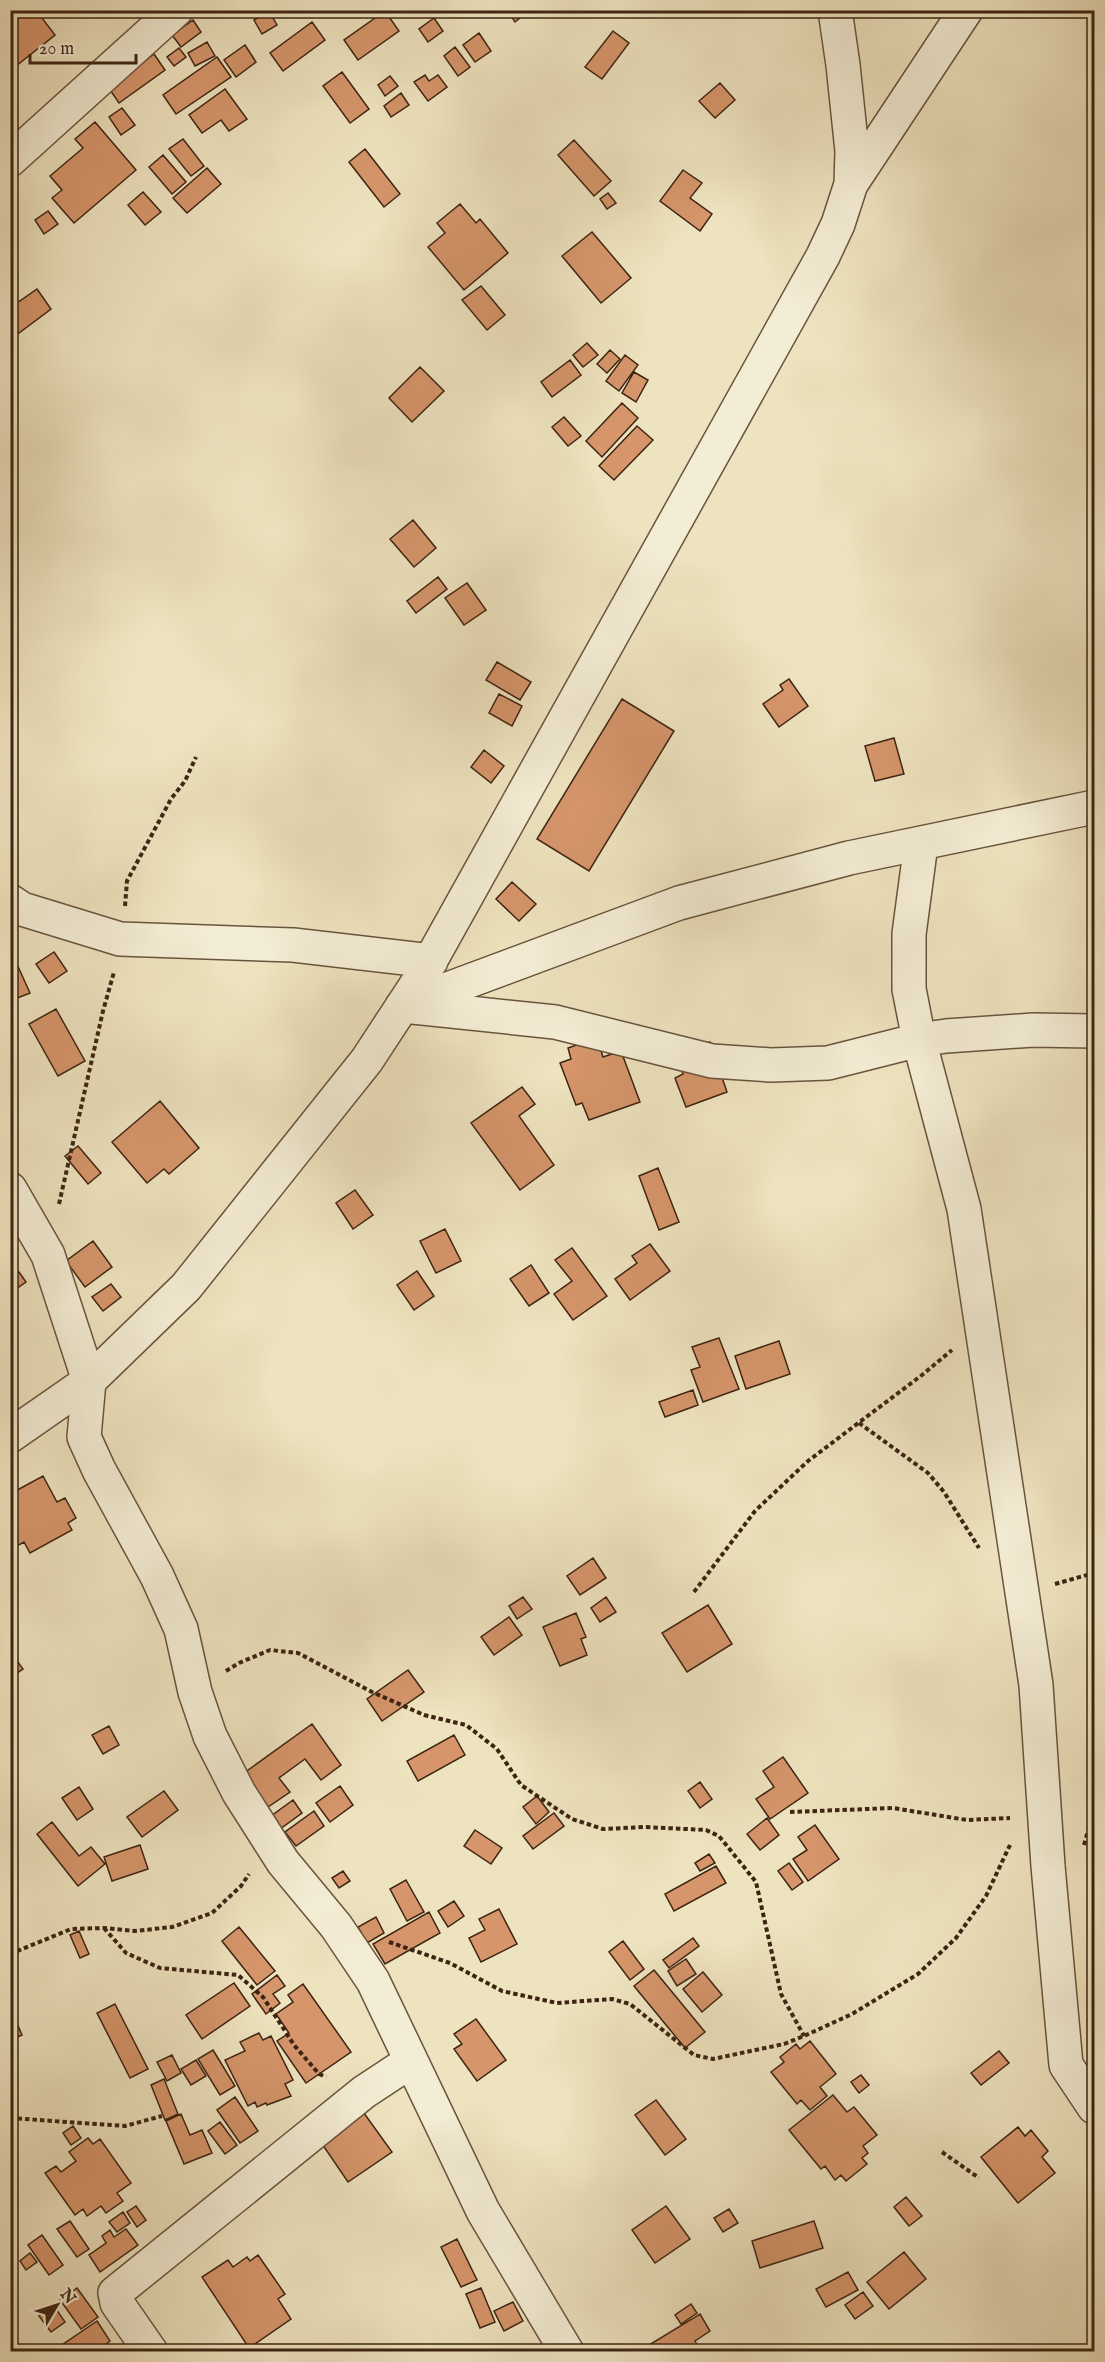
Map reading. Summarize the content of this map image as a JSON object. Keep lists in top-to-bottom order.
{
  "scale_bar": "20 m",
  "north": "top right"
}
